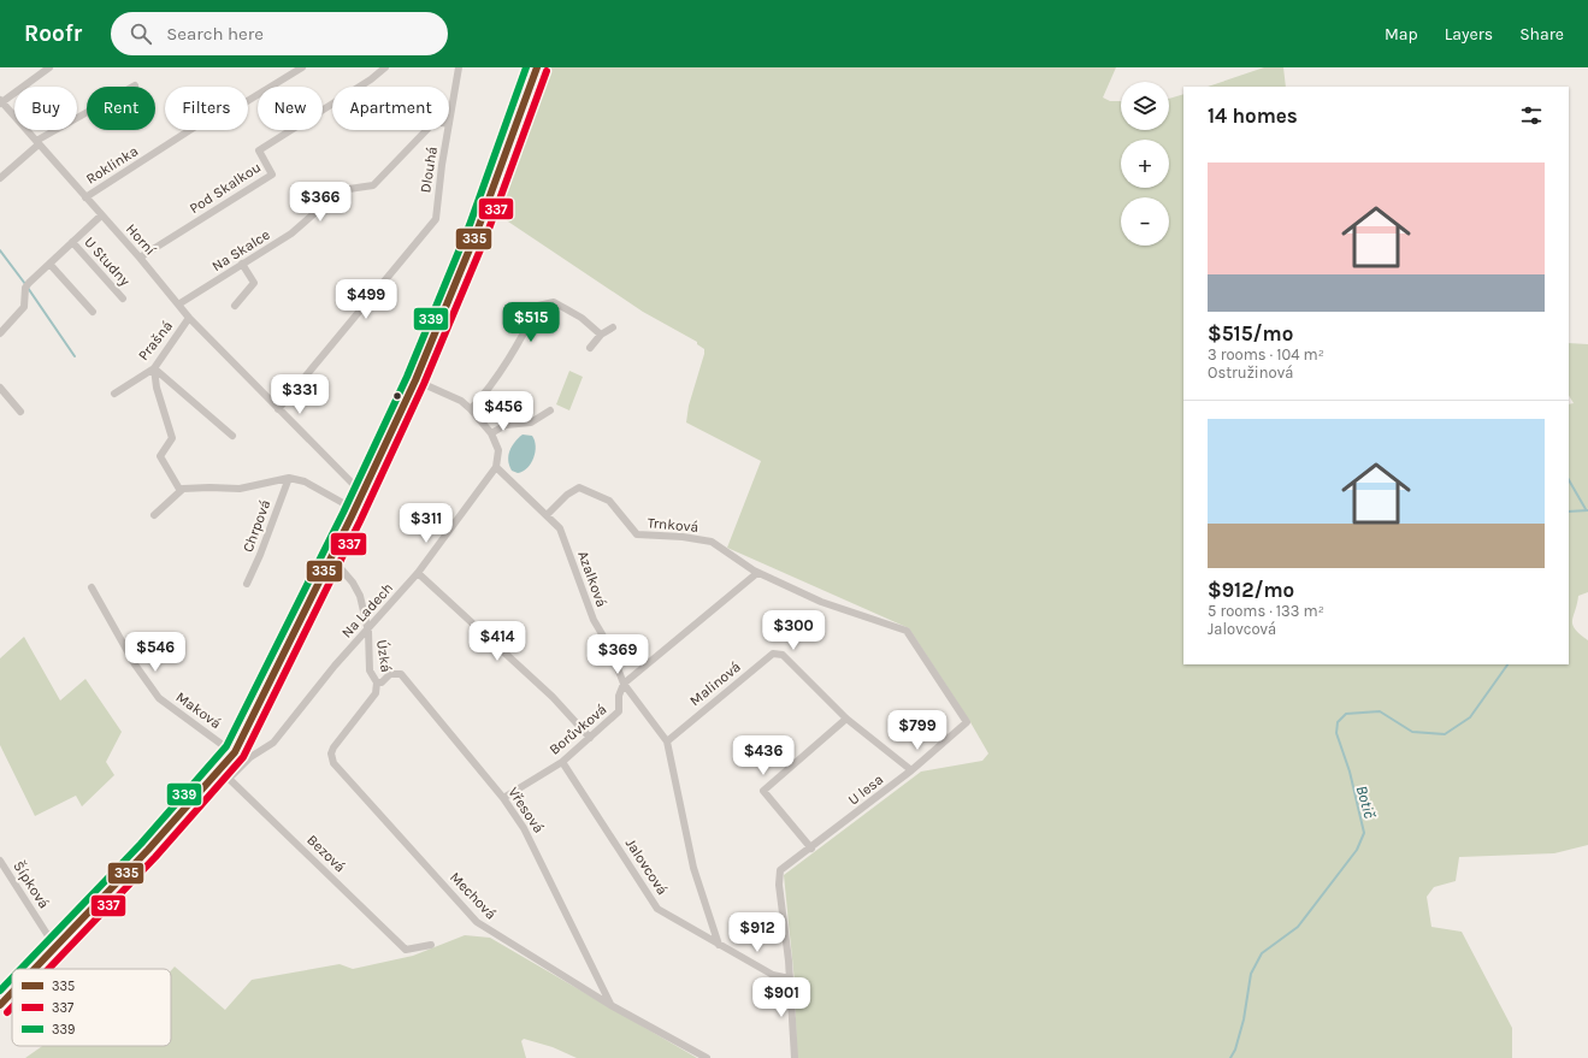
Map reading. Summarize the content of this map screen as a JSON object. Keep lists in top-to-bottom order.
{
  "streets": {
    "street": [
      "Roklinka",
      "Dlouhá",
      "Pod Skalkou",
      "Horní",
      "Na Skalce",
      "U Studny",
      "Prašná",
      "Trnková",
      "Chrpová",
      "Azalková",
      "Na Ladech",
      "Úzká",
      "Malinová",
      "Maková",
      "Borůvková",
      "U lesa",
      "Vřesová",
      "Bezová",
      "Jalovcová",
      "Šípková",
      "Mechová"
    ]
  },
  "crossings": [
    ["Roklinka", "Horní"],
    ["Dlouhá", "Horní"],
    ["Pod Skalkou", "Horní"],
    ["Horní", "Na Skalce"],
    ["Horní", "U Studny"],
    ["Horní", "Prašná"],
    ["Trnková", "Azalková"],
    ["Trnková", "U lesa"],
    ["Azalková", "Na Ladech"],
    ["Azalková", "Malinová"],
    ["Azalková", "Borůvková"],
    ["Azalková", "Jalovcová"],
    ["Na Ladech", "Úzká"],
    ["Na Ladech", "Bezová"],
    ["Úzká", "Vřesová"],
    ["Úzká", "Mechová"],
    ["Malinová", "U lesa"],
    ["Borůvková", "Vřesová"],
    ["Borůvková", "Jalovcová"],
    ["U lesa", "Jalovcová"],
    ["Vřesová", "Mechová"]
  ],
  "water": ["Botič"],
  "lines": ["transit line 335", "transit line 339", "transit line 337"],
  "legend": ["335", "337", "339"],
  "page": {
    "header": "Roofr",
    "search": "Search here",
    "nav": ["Map", "Layers", "Share"],
    "map_buttons": ["+", "−"],
    "chip": [
      "Buy",
      "Rent",
      "Filters",
      "New",
      "Apartment"
    ],
    "heading": "14 homes",
    "list": [
      {
        "name": "$515/mo",
        "note": "3 rooms · 104 m² · Ostružinová"
      },
      {
        "name": "$912/mo",
        "note": "5 rooms · 133 m² · Jalovcová"
      }
    ],
    "price": [
      "$366",
      "$499",
      "$515",
      "$331",
      "$456",
      "$311",
      "$300",
      "$414",
      "$546",
      "$369",
      "$799",
      "$436",
      "$912",
      "$901"
    ]
  }
}
